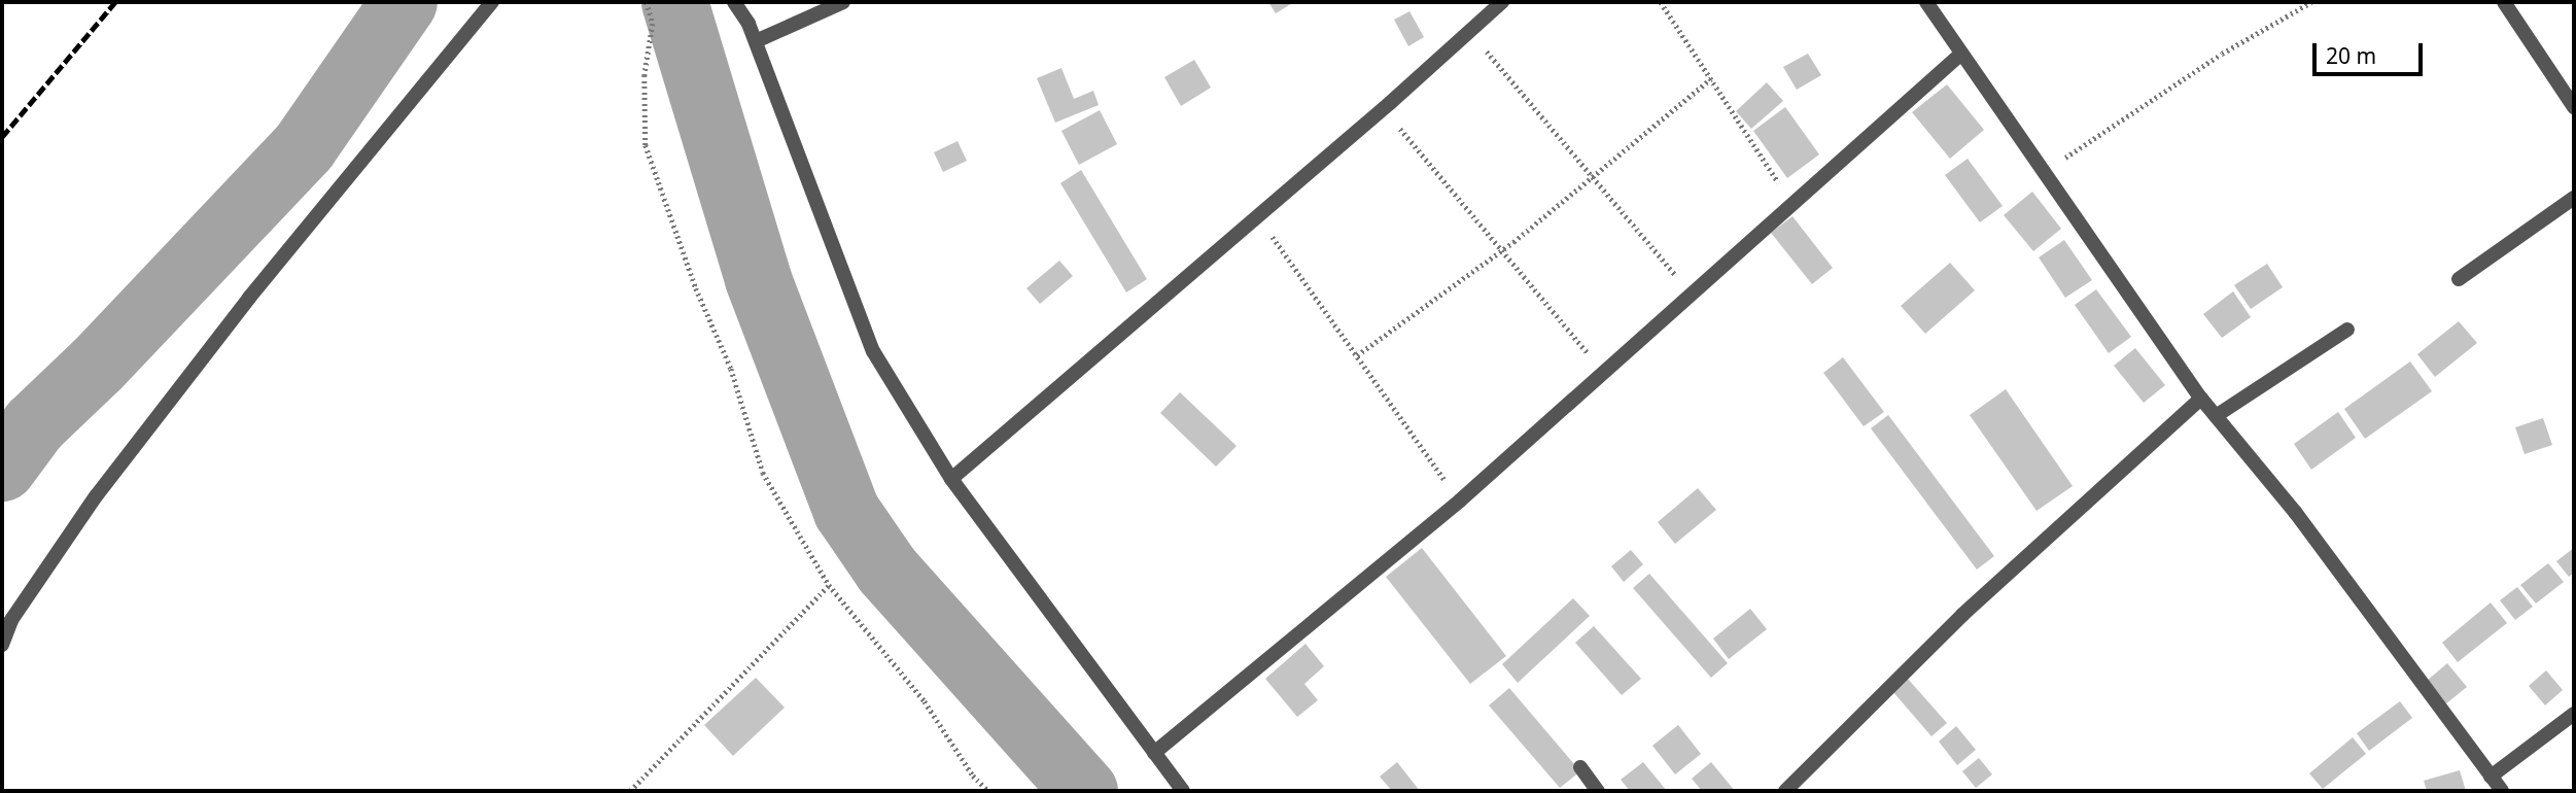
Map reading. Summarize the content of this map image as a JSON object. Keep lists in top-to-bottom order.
{
  "scale_bar": "20 m"
}
